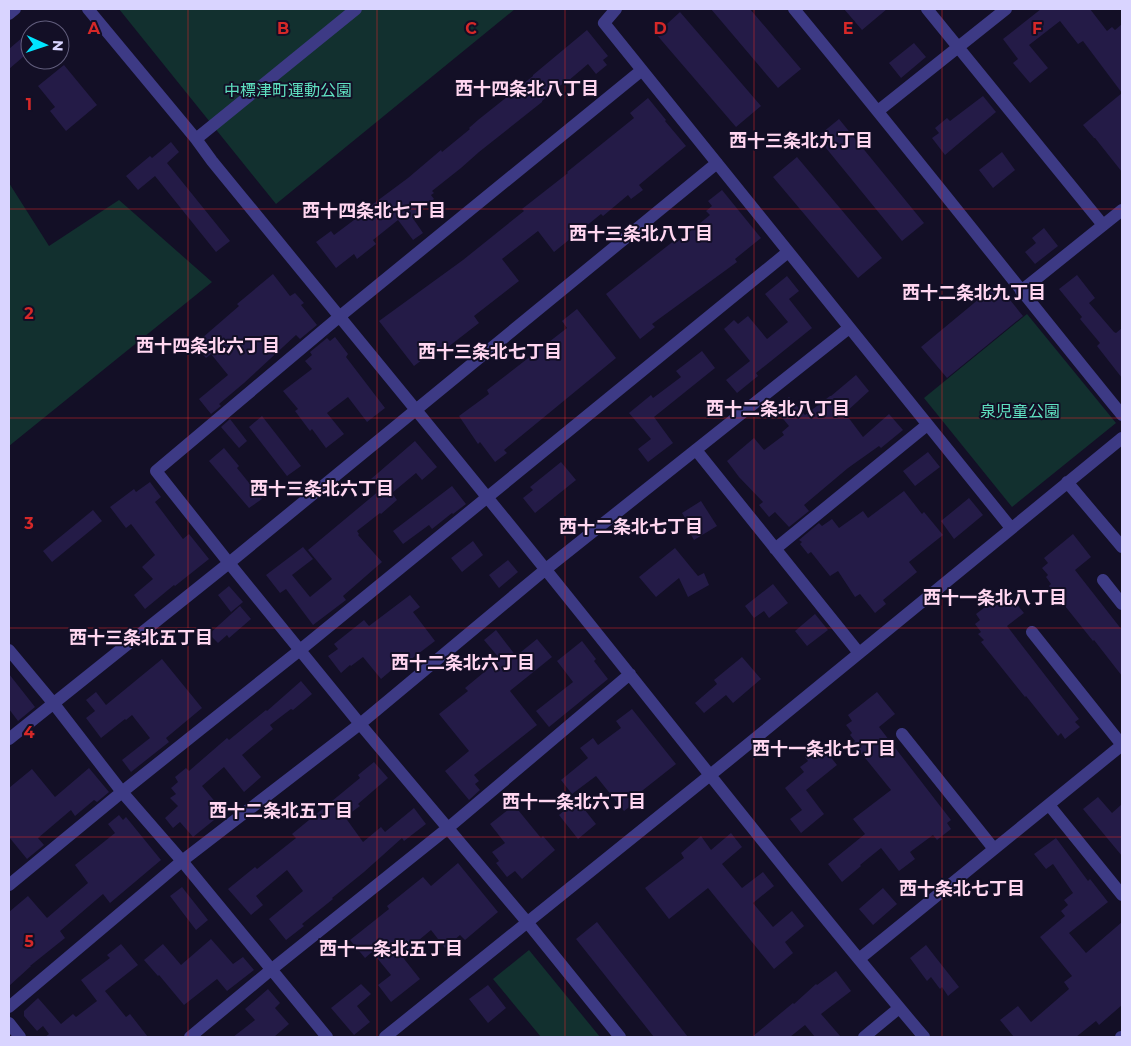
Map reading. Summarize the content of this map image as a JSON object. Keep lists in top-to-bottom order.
{
  "districts": [
    "西十四条北八丁目",
    "西十三条北九丁目",
    "西十四条北七丁目",
    "西十三条北八丁目",
    "西十二条北九丁目",
    "西十四条北六丁目",
    "西十三条北七丁目",
    "西十二条北八丁目",
    "西十三条北六丁目",
    "西十二条北七丁目",
    "西十一条北八丁目",
    "西十三条北五丁目",
    "西十二条北六丁目",
    "西十一条北七丁目",
    "西十一条北六丁目",
    "西十二条北五丁目",
    "西十条北七丁目",
    "西十一条北五丁目"
  ],
  "parks": ["中標津町運動公園", "泉児童公園"],
  "north": "right",
  "grid": {
    "columns": [
      "A",
      "B",
      "C",
      "D",
      "E",
      "F"
    ],
    "rows": [
      "1",
      "2",
      "3",
      "4",
      "5"
    ]
  }
}
